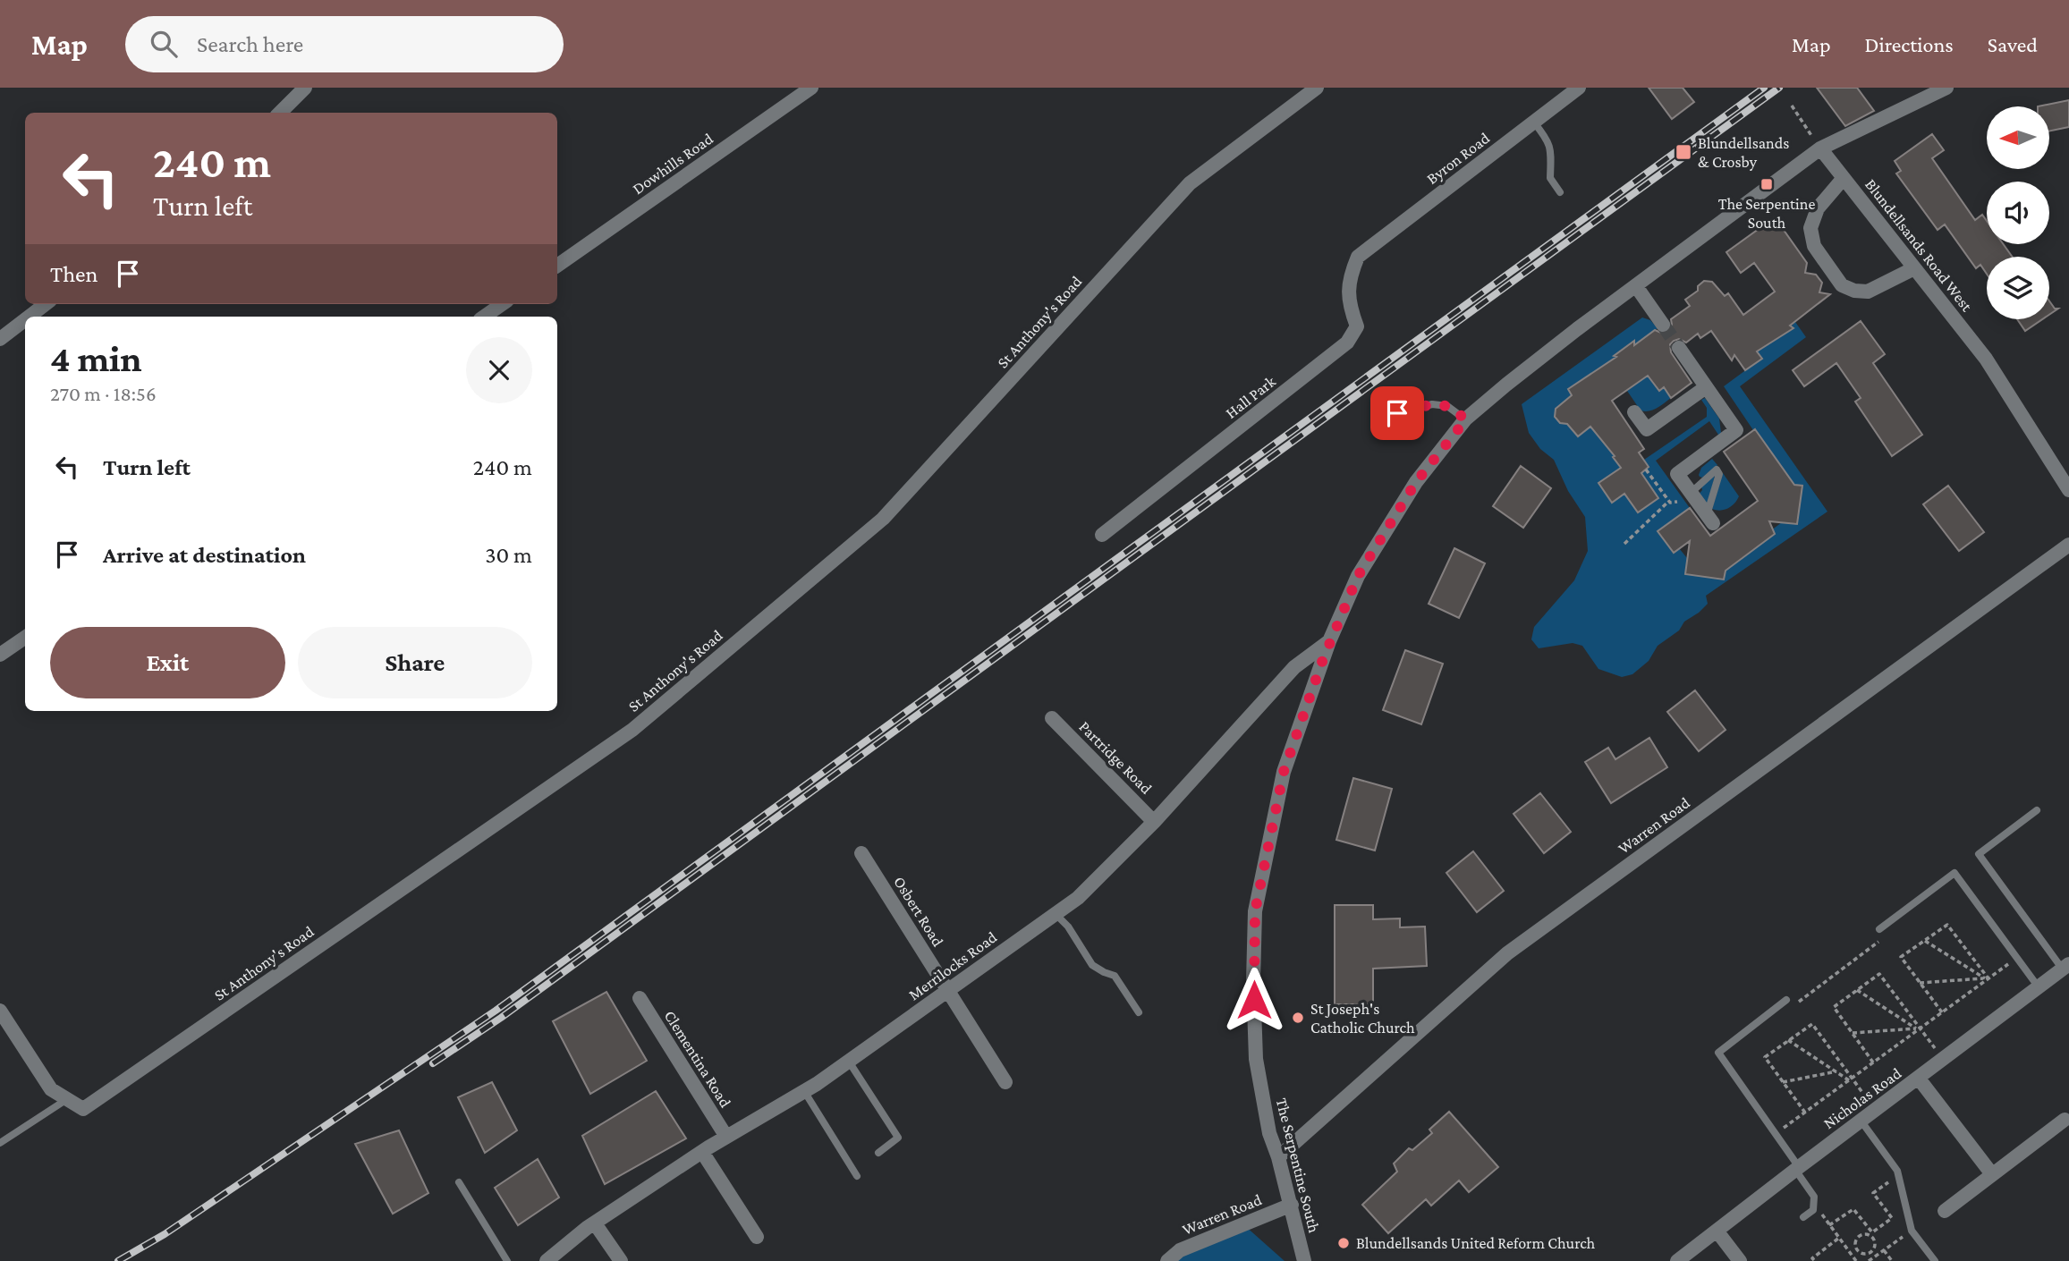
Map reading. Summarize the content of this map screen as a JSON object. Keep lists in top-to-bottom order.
{
  "streets": {
    "street": [
      "Byron Road",
      "Dowhills Road",
      "Blundellsands Road West",
      "St Anthony's Road",
      "Hall Park",
      "Partridge Road",
      "Warren Road",
      "Osbert Road",
      "Merrilocks Road",
      "Clementina Road",
      "Nicholas Road",
      "The Serpentine South"
    ]
  },
  "crossings": [
    ["Byron Road", "Hall Park"],
    ["Blundellsands Road West", "The Serpentine South"],
    ["Partridge Road", "Merrilocks Road"],
    ["Warren Road", "The Serpentine South"],
    ["Osbert Road", "Merrilocks Road"],
    ["Merrilocks Road", "Clementina Road"],
    ["Merrilocks Road", "The Serpentine South"]
  ],
  "places": {
    "transit": ["Blundellsands & Crosby", "The Serpentine South"],
    "other": ["St Joseph's Catholic Church", "Blundellsands United Reform Church"]
  },
  "north": "left",
  "page": {
    "header": "Map",
    "search": "Search here",
    "nav": ["Map", "Directions", "Saved"],
    "turn": ["240 m", "Turn left"],
    "then": "Then",
    "heading": ["4 min", "270 m · 18:56"],
    "list": [
      {
        "name": "Turn left",
        "value": "240 m"
      },
      {
        "name": "Arrive at destination",
        "value": "30 m"
      }
    ],
    "buttons": ["Exit", "Share"]
  }
}
